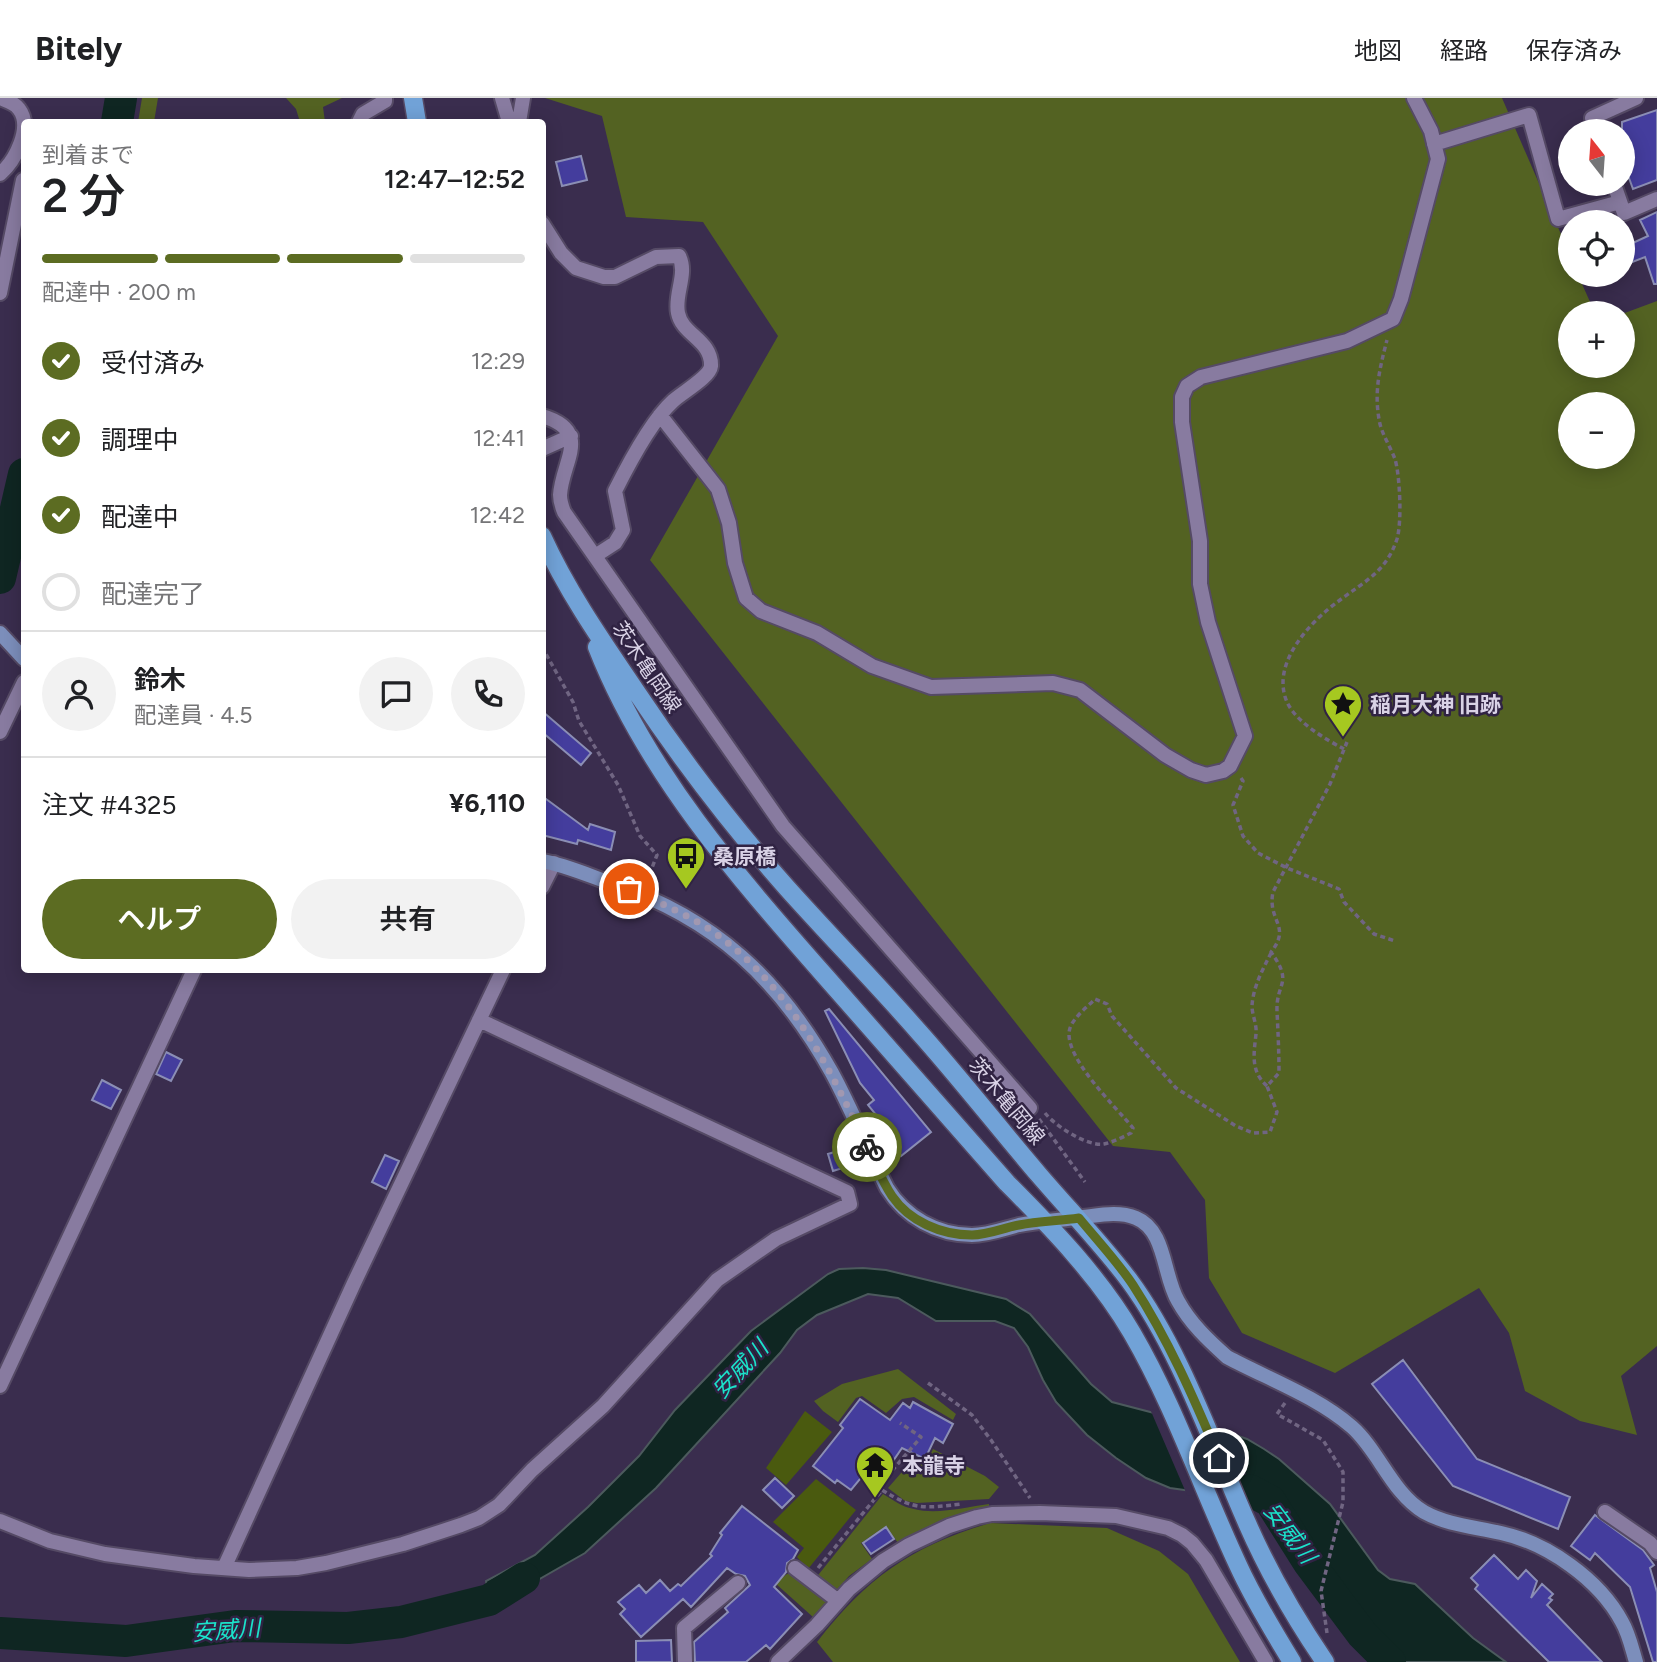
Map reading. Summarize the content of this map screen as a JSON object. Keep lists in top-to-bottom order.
{
  "streets": {
    "main road": ["茨木亀岡線"]
  },
  "water": ["安威川"],
  "places": {
    "place": ["稲月大神 旧跡"],
    "bus stop": ["桑原橋"],
    "temple": ["本龍寺"]
  },
  "north": "top",
  "page": {
    "header": "Bitely",
    "nav": ["地図", "経路", "保存済み"],
    "map_buttons": ["+", "−"],
    "heading": ["2 分", "到着まで", "12:47–12:52"],
    "panel": [
      "鈴木",
      "配達員 · 4.5",
      "注文 #4325",
      "¥6,110"
    ],
    "bar": "配達中 · 200 m",
    "list": [
      ["受付済み", "12:29"],
      ["調理中", "12:41"],
      ["配達中", "12:42"],
      "配達完了"
    ],
    "buttons": ["ヘルプ", "共有"]
  }
}
